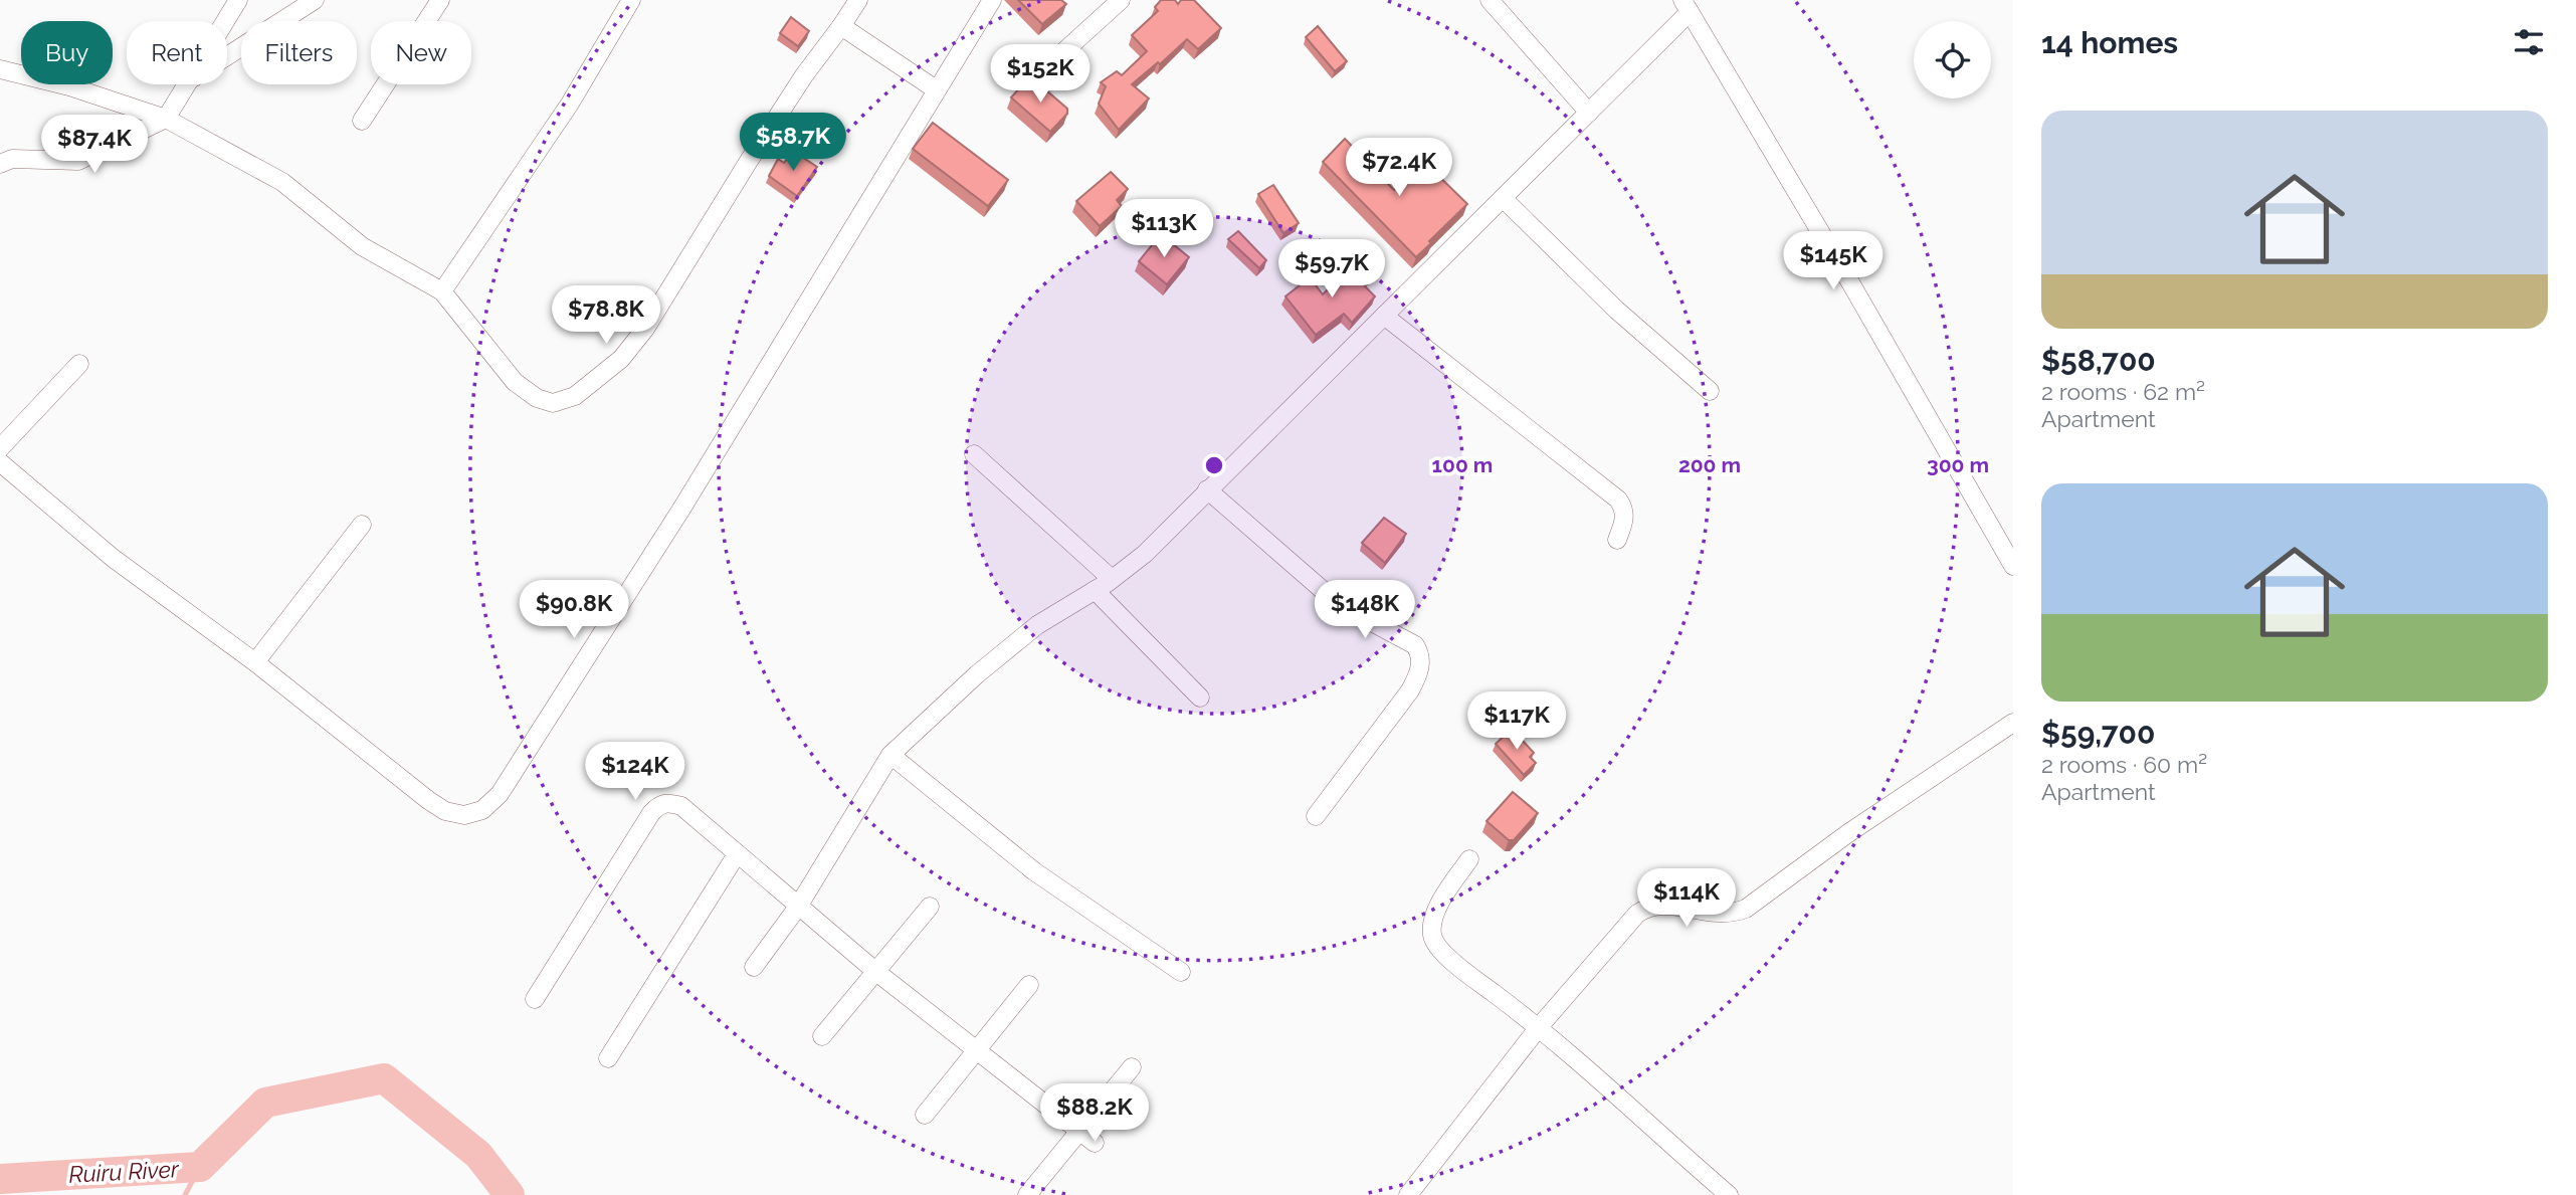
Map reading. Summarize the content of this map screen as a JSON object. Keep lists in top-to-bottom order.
{
  "water": ["Ruiru River"],
  "page": {
    "heading": "14 homes",
    "chip": [
      "Buy",
      "Rent",
      "Filters",
      "New"
    ],
    "price": [
      "$152K",
      "$58.7K",
      "$87.4K",
      "$72.4K",
      "$113K",
      "$145K",
      "$59.7K",
      "$78.8K",
      "$90.8K",
      "$148K",
      "$117K",
      "$124K",
      "$114K",
      "$88.2K"
    ],
    "list": [
      {
        "name": "$58,700",
        "note": "2 rooms · 62 m² · Apartment"
      },
      {
        "name": "$59,700",
        "note": "2 rooms · 60 m² · Apartment"
      }
    ]
  },
  "rings": ["100 m", "200 m", "300 m"]
}
